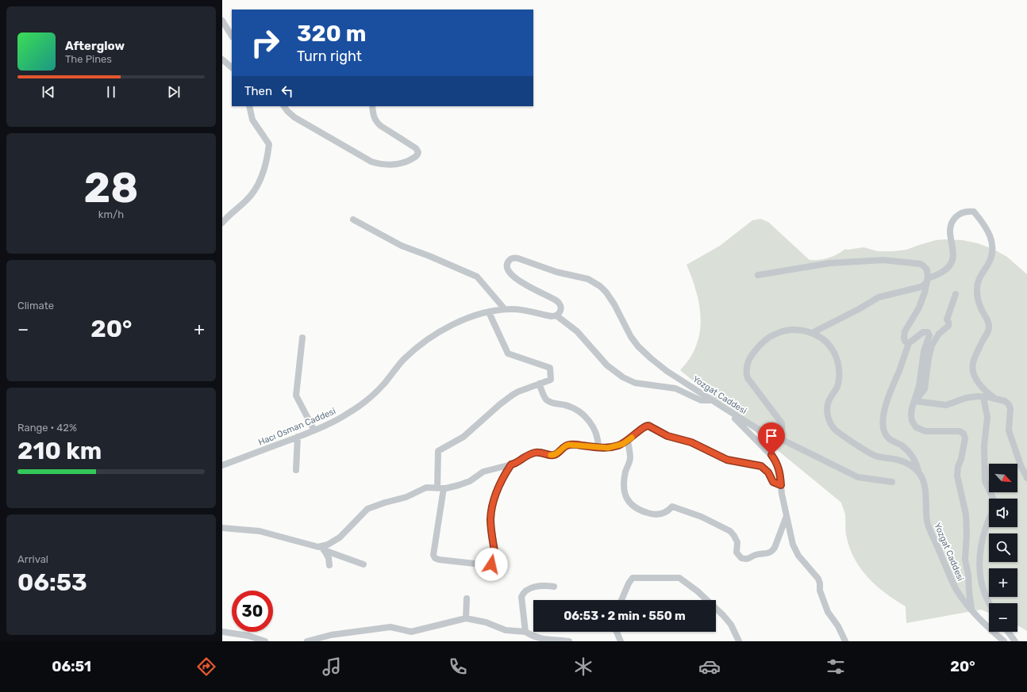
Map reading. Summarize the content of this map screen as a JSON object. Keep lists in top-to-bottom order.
{
  "streets": {
    "street": ["Yozgat Caddesi", "Hacı Osman Caddesi"]
  },
  "crossings": [
    ["Yozgat Caddesi", "Hacı Osman Caddesi"]
  ],
  "north": "bottom right",
  "page": {
    "turn": ["320 m", "Turn right"],
    "song": ["Afterglow", "The Pines"],
    "then": "Then",
    "tile": [
      ["28", "km/h"],
      "Climate",
      ["Range · 42%", "210 km"],
      ["Arrival", "06:53"]
    ],
    "heat": ["−", "20°", "+"],
    "map_buttons": ["+", "−"],
    "limit": "30",
    "trip": "06:53 · 2 min · 550 m",
    "tabs": ["06:51", "20°"]
  }
}
